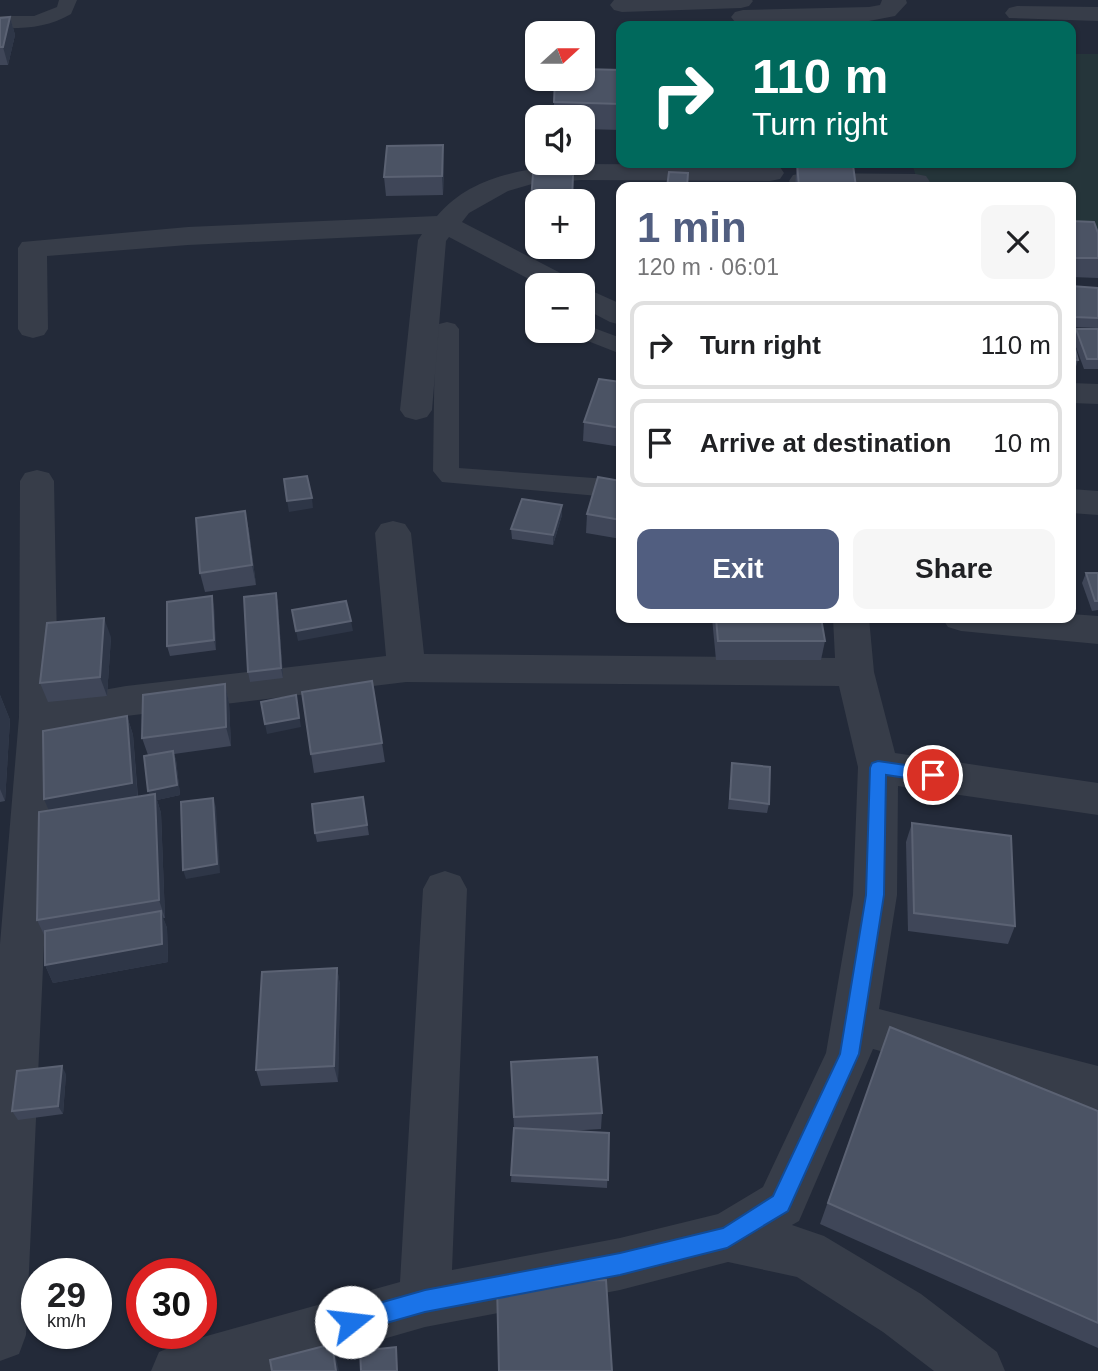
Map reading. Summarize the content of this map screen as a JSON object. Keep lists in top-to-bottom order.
{
  "north": "right",
  "page": {
    "map_buttons": ["+", "−"],
    "turn": ["110 m", "Turn right"],
    "heading": ["1 min", "120 m · 06:01"],
    "list": [
      {
        "name": "Turn right",
        "value": "110 m"
      },
      {
        "name": "Arrive at destination",
        "value": "10 m"
      }
    ],
    "buttons": ["Exit", "Share"],
    "speed": "29 km/h",
    "limit": "30"
  }
}
